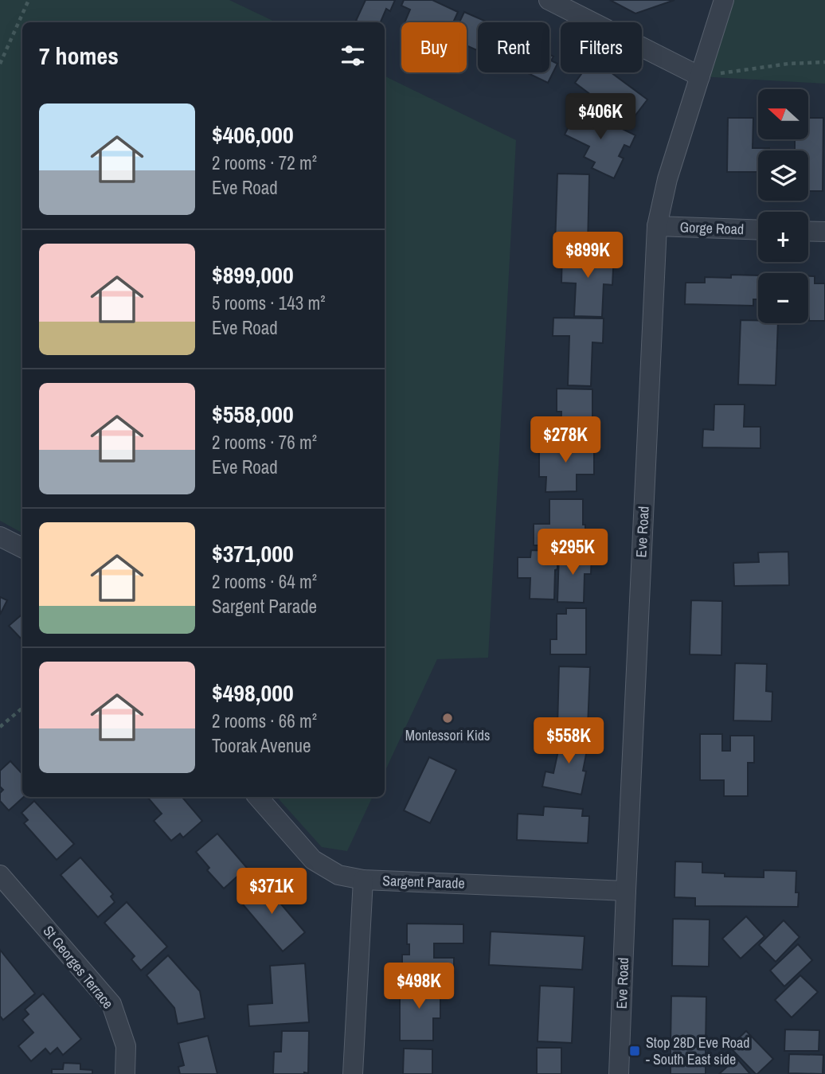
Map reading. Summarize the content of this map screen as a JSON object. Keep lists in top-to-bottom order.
{
  "streets": {
    "street": [
      "Gorge Road",
      "Eve Road",
      "Sargent Parade",
      "St Georges Terrace"
    ]
  },
  "crossings": [
    ["Gorge Road", "Eve Road"],
    ["Eve Road", "Sargent Parade"]
  ],
  "places": {
    "other": ["Montessori Kids"],
    "transit": ["Stop 28D Eve Road - South East side"]
  },
  "north": "left",
  "page": {
    "chip": ["Buy", "Rent", "Filters"],
    "heading": "7 homes",
    "map_buttons": ["+", "−"],
    "list": [
      {
        "name": "$406,000",
        "note": "2 rooms · 72 m² · Eve Road"
      },
      {
        "name": "$899,000",
        "note": "5 rooms · 143 m² · Eve Road"
      },
      {
        "name": "$558,000",
        "note": "2 rooms · 76 m² · Eve Road"
      },
      {
        "name": "$371,000",
        "note": "2 rooms · 64 m² · Sargent Parade"
      },
      {
        "name": "$498,000",
        "note": "2 rooms · 66 m² · Toorak Avenue"
      }
    ],
    "price": [
      "$406K",
      "$899K",
      "$278K",
      "$295K",
      "$558K",
      "$371K",
      "$498K"
    ]
  }
}
